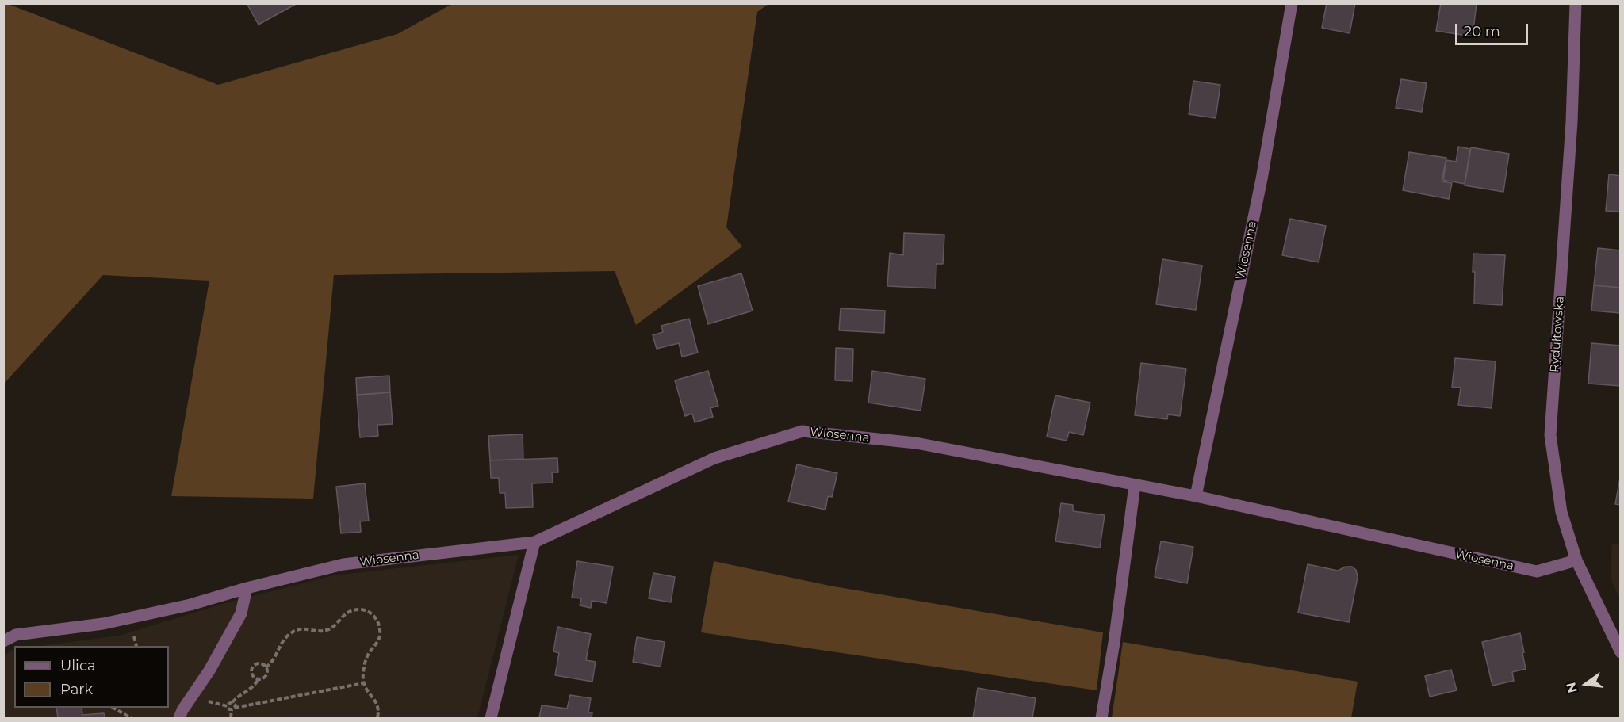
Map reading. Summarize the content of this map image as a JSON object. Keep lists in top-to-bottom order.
{
  "streets": {
    "street": ["Wiosenna", "Rydułtowska"]
  },
  "crossings": [
    ["Wiosenna", "Rydułtowska"]
  ],
  "legend": ["Ulica", "Park"],
  "scale_bar": "20 m",
  "north": "left"
}
